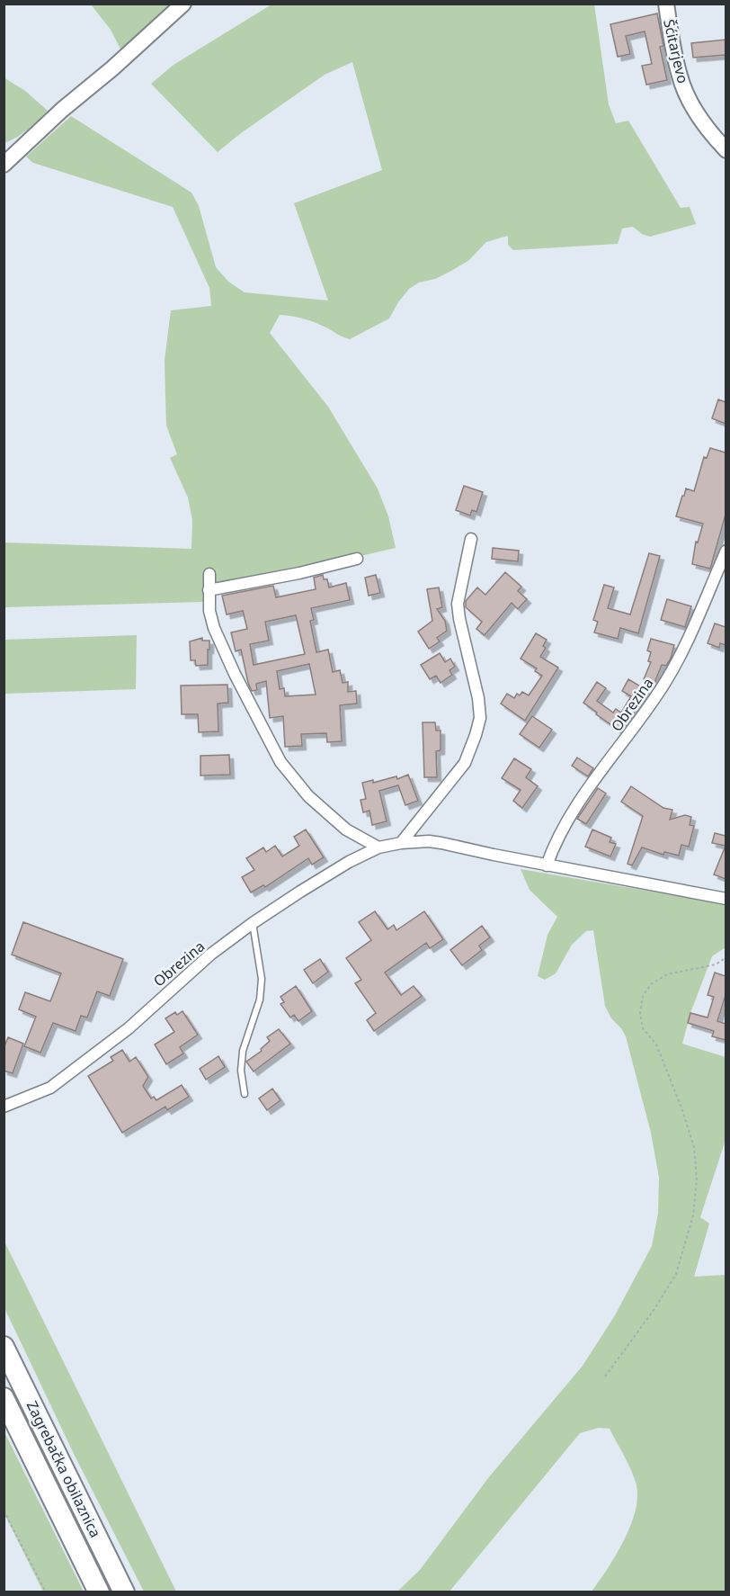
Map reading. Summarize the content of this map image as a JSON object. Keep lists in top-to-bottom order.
{
  "streets": {
    "highway": ["Zagrebačka obilaznica"],
    "main road": ["Šćitarjevo"],
    "street": ["Obrezina"]
  }
}
